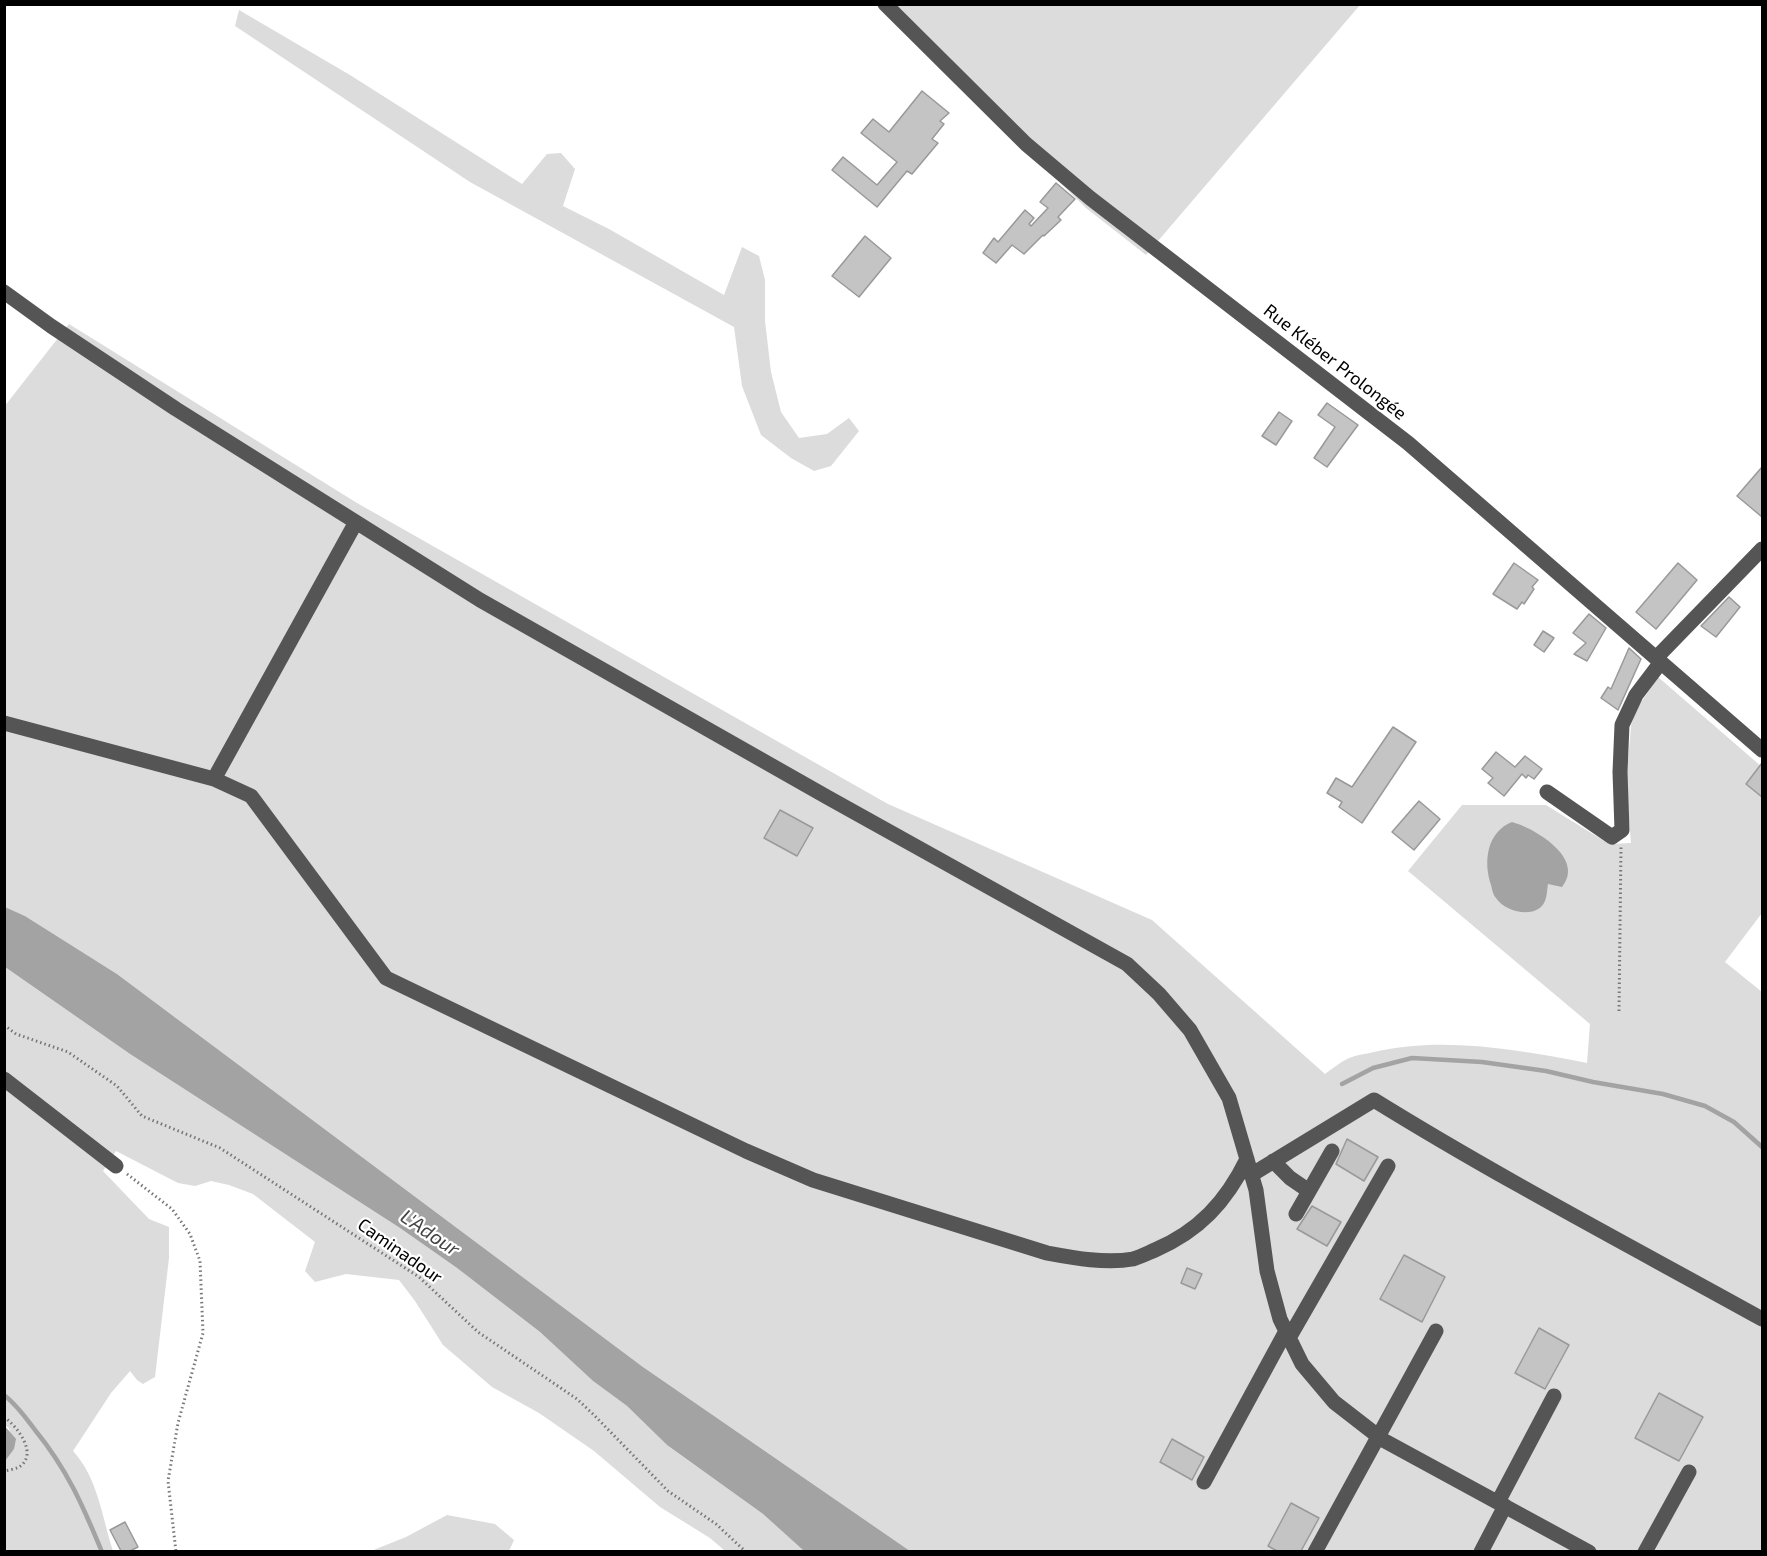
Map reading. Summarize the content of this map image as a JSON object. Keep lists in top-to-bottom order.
{
  "streets": {
    "street": ["Rue Kléber Prolongée"],
    "path": ["Caminadour"]
  },
  "water": ["L'Adour"]
}
